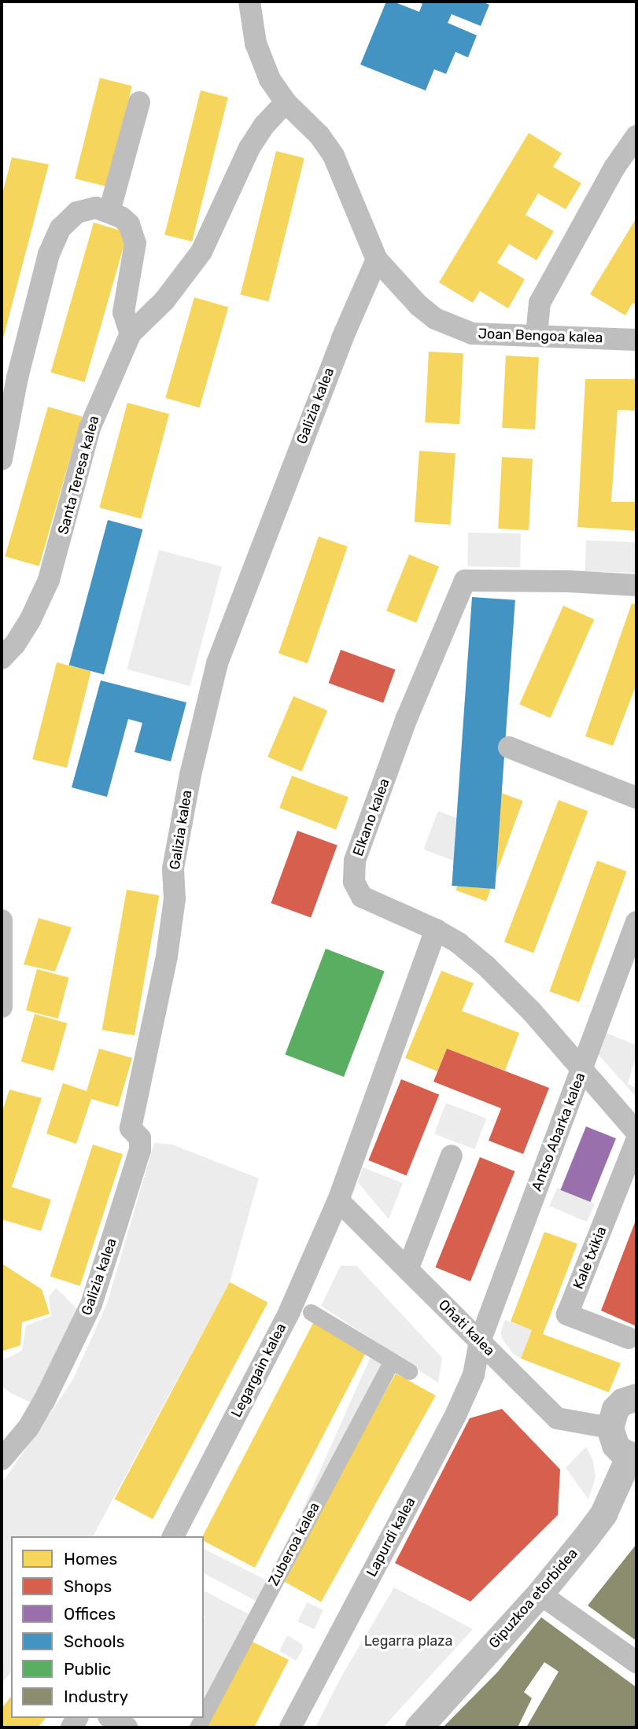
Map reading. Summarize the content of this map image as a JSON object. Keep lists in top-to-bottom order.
{
  "streets": {
    "street": [
      "Joan Bengoa kalea",
      "Galizia kalea",
      "Santa Teresa kalea",
      "Elkano kalea",
      "Antso Abarka kalea",
      "Kale txikia",
      "Oñati kalea",
      "Legargain kalea",
      "Lapurdi kalea",
      "Zuberoa kalea",
      "Gipuzkoa etorbidea"
    ]
  },
  "crossings": [
    ["Joan Bengoa kalea", "Galizia kalea"],
    ["Joan Bengoa kalea", "Santa Teresa kalea"],
    ["Elkano kalea", "Antso Abarka kalea"],
    ["Antso Abarka kalea", "Oñati kalea"],
    ["Antso Abarka kalea", "Lapurdi kalea"],
    ["Oñati kalea", "Legargain kalea"],
    ["Oñati kalea", "Lapurdi kalea"]
  ],
  "parks": ["Legarra plaza"],
  "legend": [
    "Homes",
    "Shops",
    "Offices",
    "Schools",
    "Public",
    "Industry"
  ]
}
